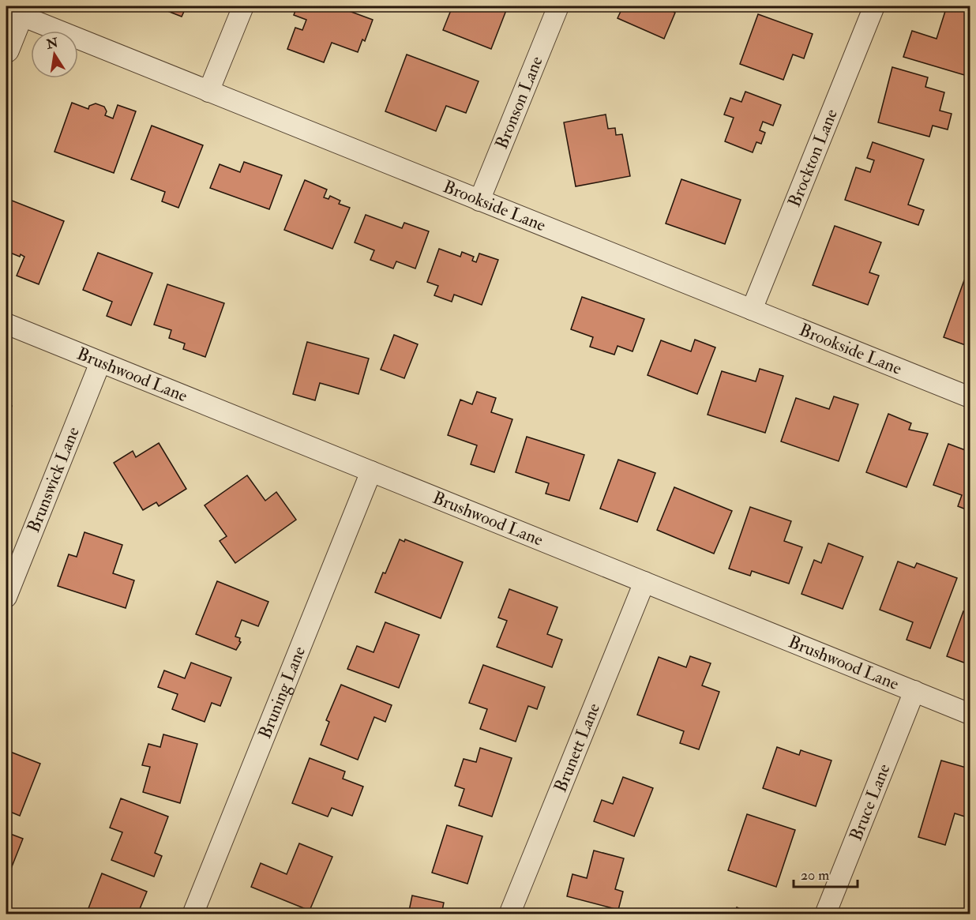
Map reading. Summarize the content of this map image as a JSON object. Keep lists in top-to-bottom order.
{
  "streets": {
    "street": [
      "Bronson Lane",
      "Brockton Lane",
      "Brookside Lane",
      "Brushwood Lane",
      "Brunswick Lane",
      "Bruning Lane",
      "Brunett Lane",
      "Bruce Lane"
    ]
  },
  "crossings": [
    ["Bronson Lane", "Brookside Lane"],
    ["Brockton Lane", "Brookside Lane"],
    ["Brushwood Lane", "Brunswick Lane"],
    ["Brushwood Lane", "Bruning Lane"],
    ["Brushwood Lane", "Brunett Lane"],
    ["Brushwood Lane", "Bruce Lane"]
  ],
  "scale_bar": "20 m",
  "north": "top"
}
